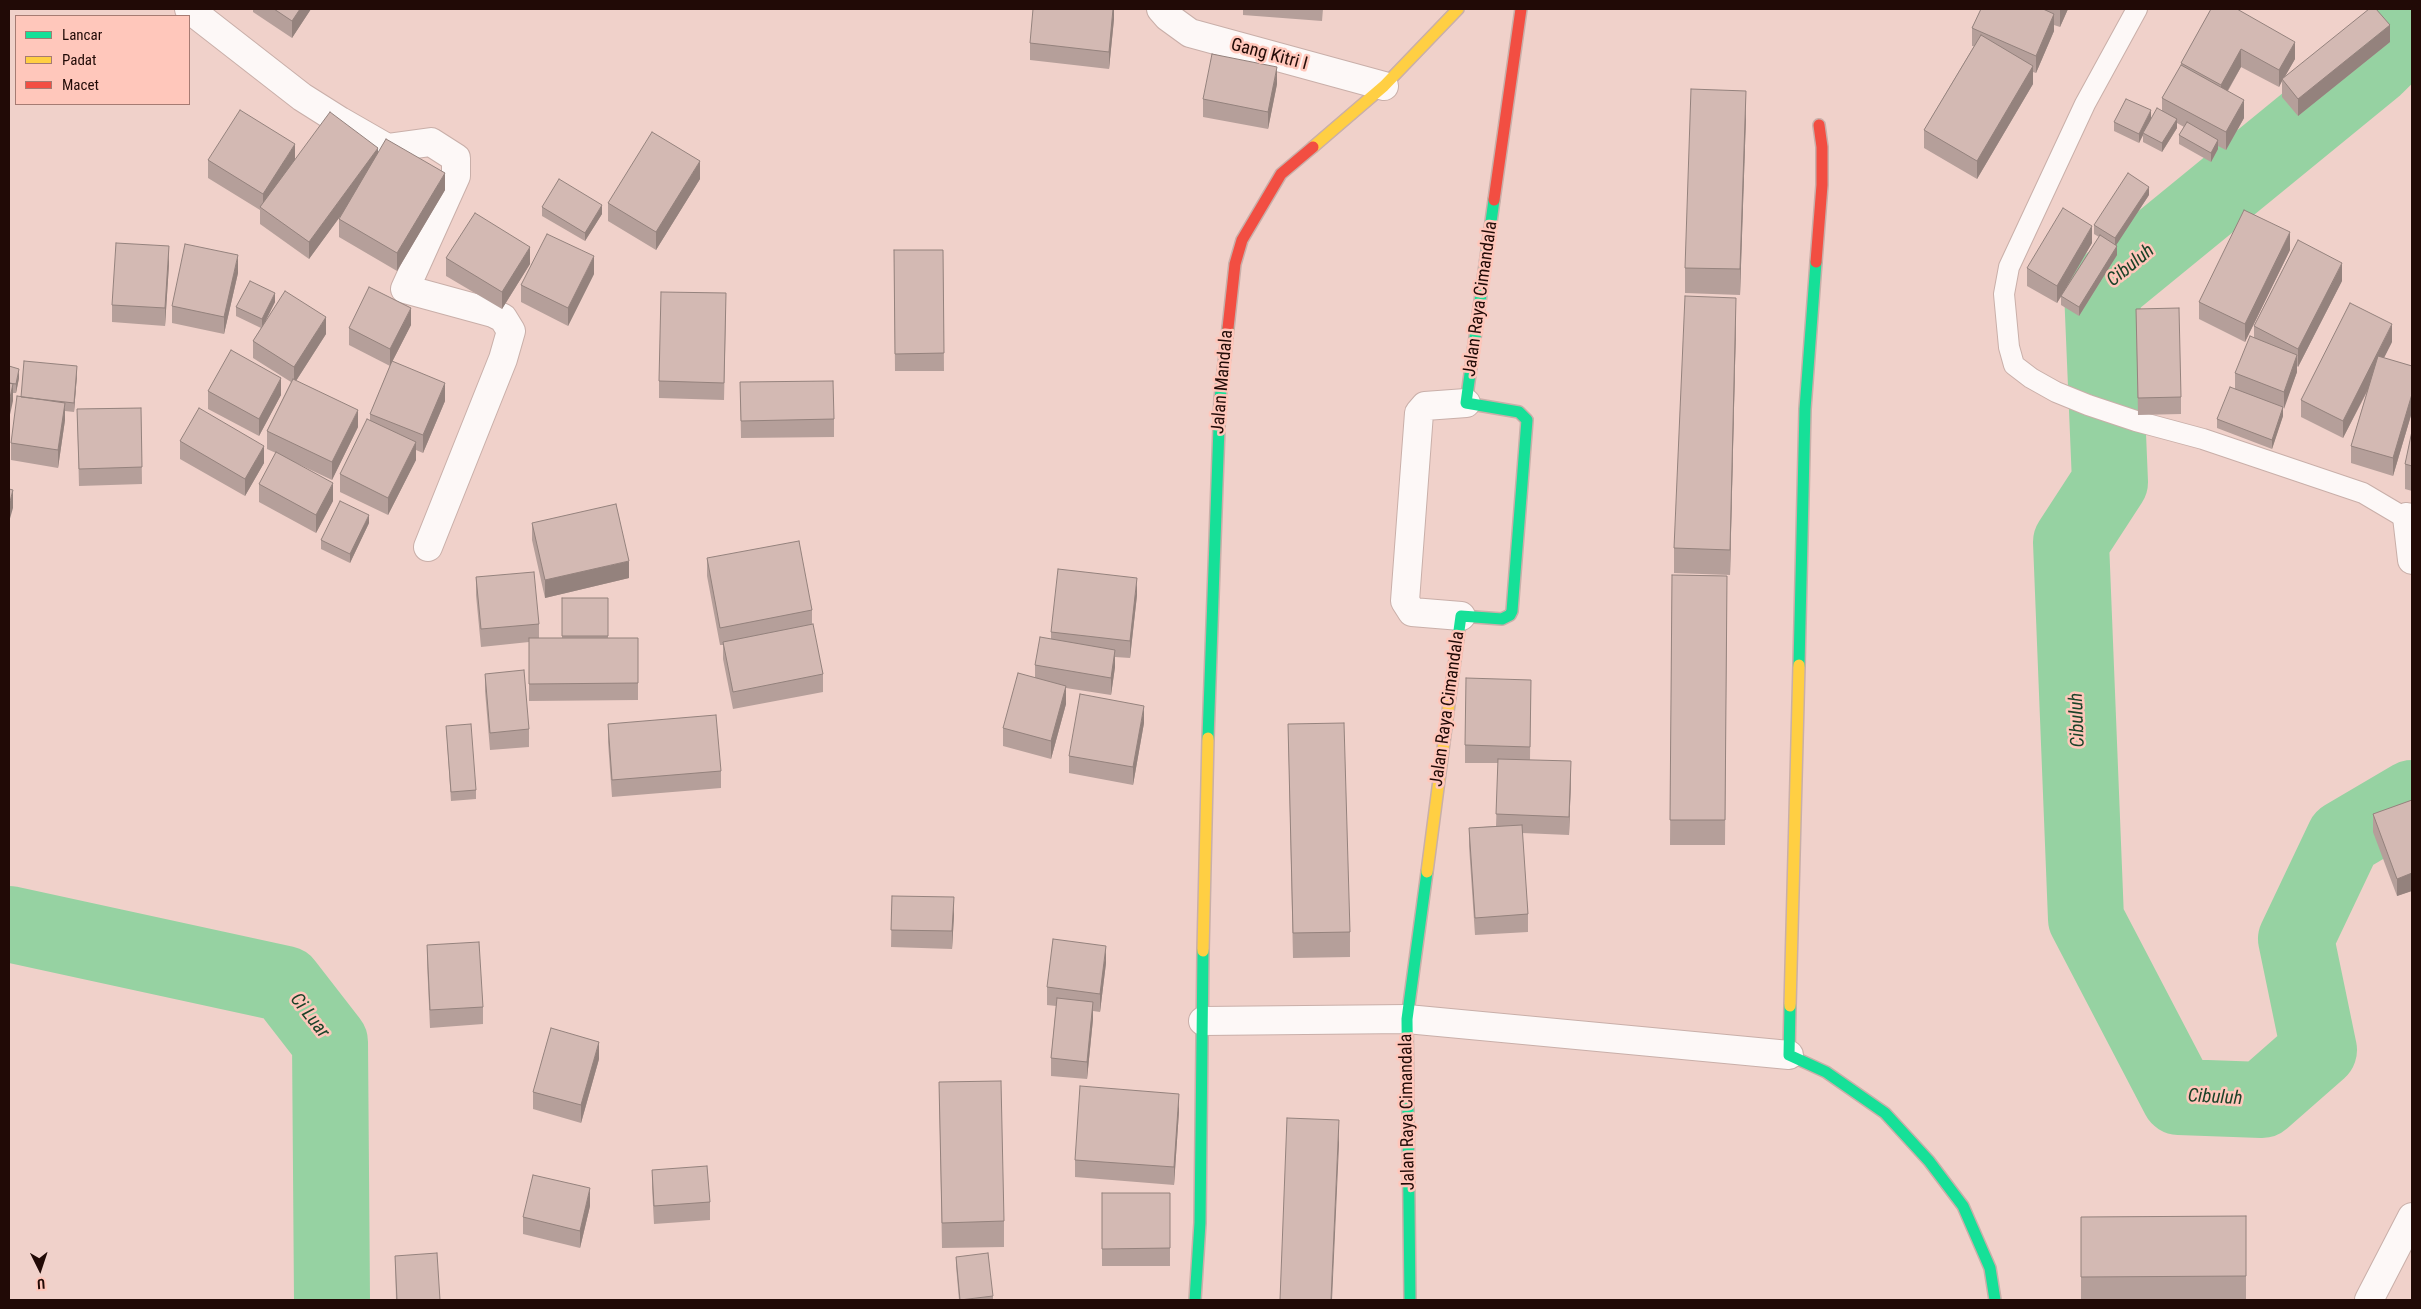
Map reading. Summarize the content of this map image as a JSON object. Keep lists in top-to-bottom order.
{
  "streets": {
    "street": ["Gang Kitri I", "Jalan Raya Cimandala", "Jalan Mandala"]
  },
  "crossings": [
    ["Gang Kitri I", "Jalan Mandala"]
  ],
  "water": ["Cibuluh", "Ci Luar"],
  "legend": ["Lancar", "Padat", "Macet"],
  "north": "bottom"
}
